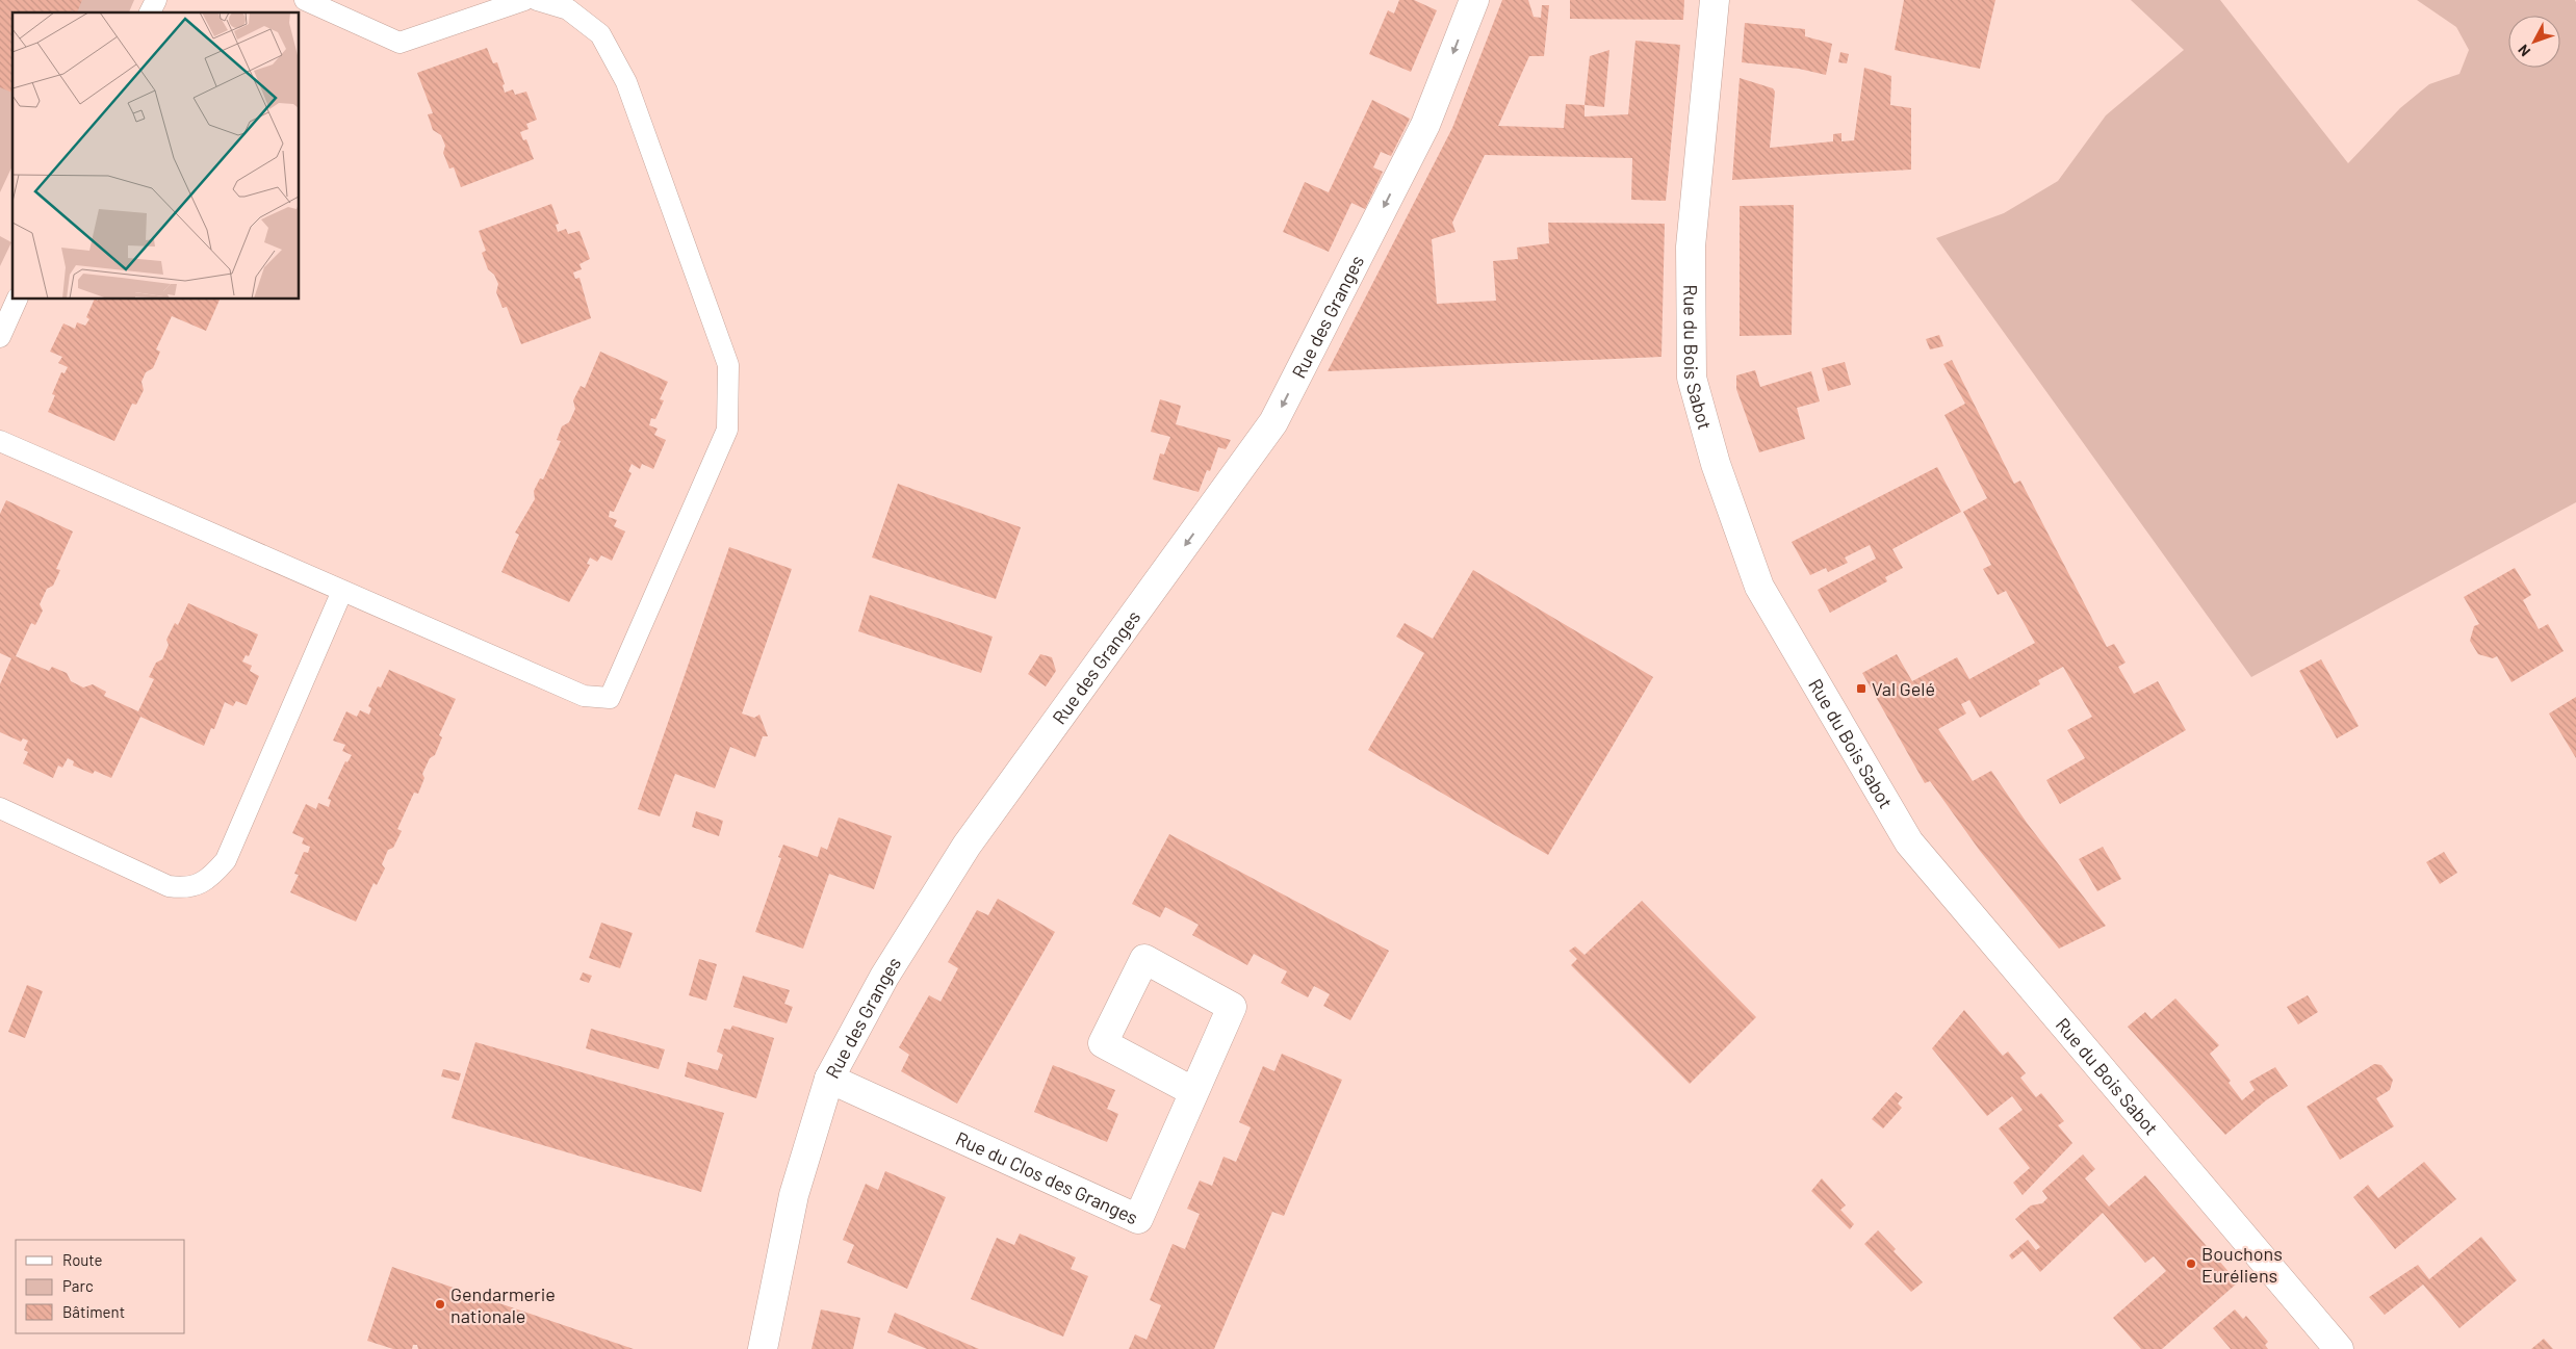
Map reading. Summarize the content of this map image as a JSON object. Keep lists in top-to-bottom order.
{
  "streets": {
    "street": ["Rue des Granges", "Rue du Bois Sabot", "Rue du Clos des Granges"]
  },
  "crossings": [
    ["Rue des Granges", "Rue du Clos des Granges"]
  ],
  "one_way": ["Rue des Granges"],
  "places": {
    "transit": ["Val Gelé"],
    "other": ["Bouchons Euréliens", "Gendarmerie nationale"]
  },
  "legend": ["Route", "Parc", "Bâtiment"],
  "north": "bottom left"
}
